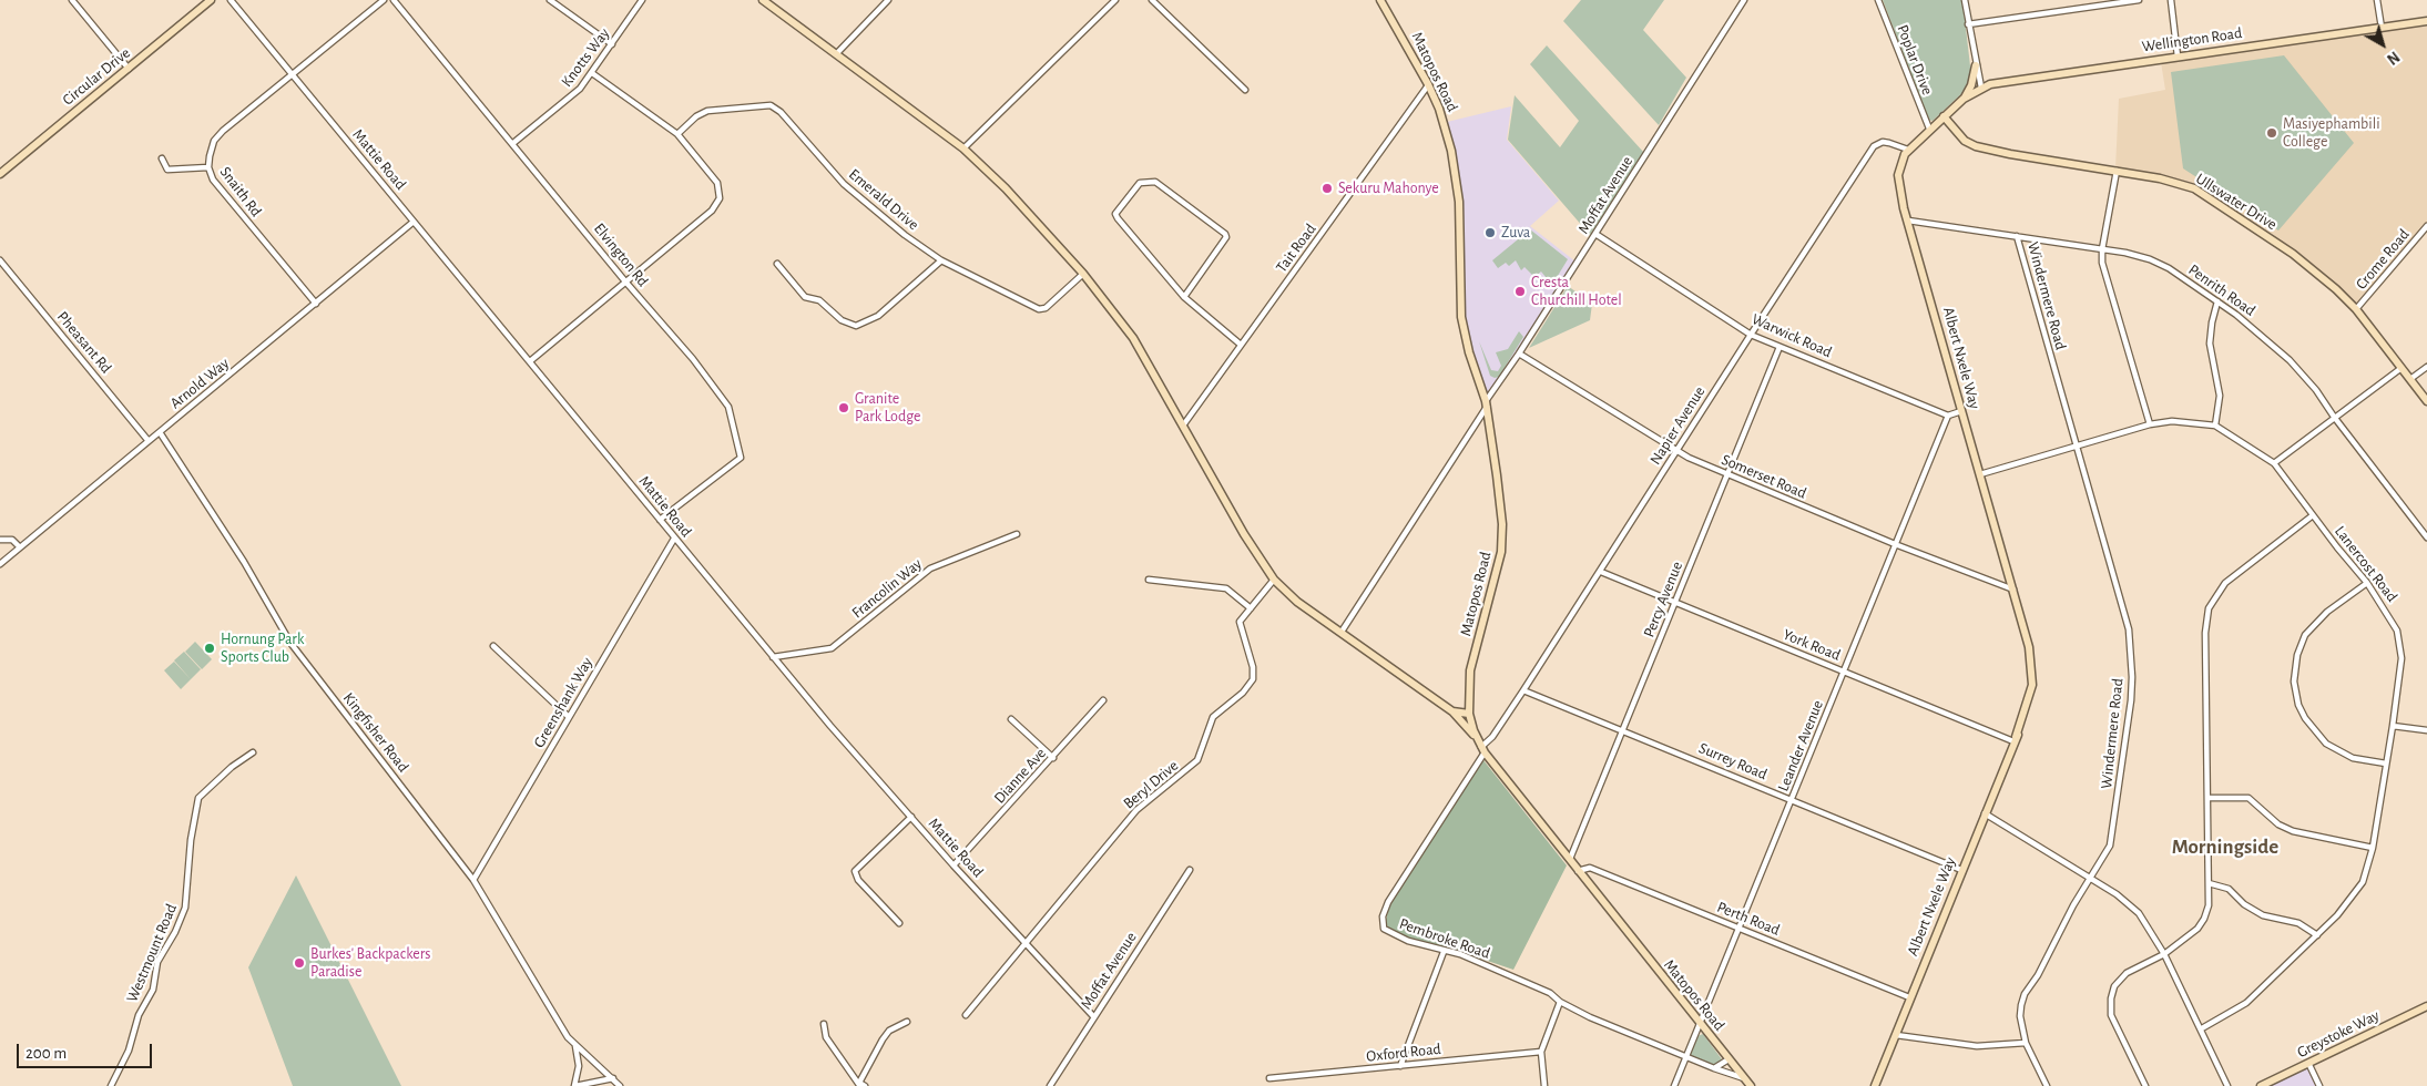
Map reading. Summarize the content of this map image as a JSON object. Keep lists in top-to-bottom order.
{
  "streets": {
    "main road": [
      "Wellington Road",
      "Matopos Road",
      "Circular Drive",
      "Ullswater Drive",
      "Albert Nxele Way",
      "Greystoke Way"
    ],
    "street": [
      "Knotts Way",
      "Poplar Drive",
      "Mattie Road",
      "Snaith Rd",
      "Moffat Avenue",
      "Emerald Drive",
      "Tait Road",
      "Elvington Rd",
      "Crome Road",
      "Penrith Road",
      "Windermere Road",
      "Warwick Road",
      "Pheasant Rd",
      "Arnold Way",
      "Napier Avenue",
      "Somerset Road",
      "Lanercost Road",
      "Francolin Way",
      "Percy Avenue",
      "York Road",
      "Greenshank Way",
      "Kingfisher Road",
      "Leander Avenue",
      "Surrey Road",
      "Dianne Ave",
      "Beryl Drive",
      "Perth Road",
      "Pembroke Road",
      "Westmount Road",
      "Oxford Road"
    ]
  },
  "crossings": [
    ["Wellington Road", "Albert Nxele Way"],
    ["Knotts Way", "Elvington Rd"],
    ["Poplar Drive", "Albert Nxele Way"],
    ["Matopos Road", "Moffat Avenue"],
    ["Matopos Road", "Tait Road"],
    ["Matopos Road", "Napier Avenue"],
    ["Matopos Road", "Percy Avenue"],
    ["Matopos Road", "Leander Avenue"],
    ["Matopos Road", "Perth Road"],
    ["Matopos Road", "Pembroke Road"],
    ["Mattie Road", "Snaith Rd"],
    ["Mattie Road", "Moffat Avenue"],
    ["Mattie Road", "Elvington Rd"],
    ["Mattie Road", "Arnold Way"],
    ["Mattie Road", "Francolin Way"],
    ["Mattie Road", "Greenshank Way"],
    ["Mattie Road", "Dianne Ave"],
    ["Mattie Road", "Beryl Drive"],
    ["Snaith Rd", "Arnold Way"],
    ["Moffat Avenue", "Warwick Road"],
    ["Moffat Avenue", "Somerset Road"],
    ["Ullswater Drive", "Crome Road"],
    ["Ullswater Drive", "Albert Nxele Way"],
    ["Penrith Road", "Windermere Road"],
    ["Penrith Road", "Albert Nxele Way"],
    ["Windermere Road", "Lanercost Road"],
    ["Warwick Road", "Napier Avenue"],
    ["Warwick Road", "Percy Avenue"],
    ["Warwick Road", "Leander Avenue"],
    ["Pheasant Rd", "Arnold Way"],
    ["Albert Nxele Way", "Napier Avenue"],
    ["Albert Nxele Way", "Somerset Road"],
    ["Albert Nxele Way", "Lanercost Road"],
    ["Albert Nxele Way", "York Road"],
    ["Albert Nxele Way", "Surrey Road"],
    ["Albert Nxele Way", "Perth Road"],
    ["Arnold Way", "Kingfisher Road"],
    ["Napier Avenue", "Somerset Road"],
    ["Napier Avenue", "York Road"],
    ["Napier Avenue", "Surrey Road"],
    ["Napier Avenue", "Pembroke Road"],
    ["Somerset Road", "Percy Avenue"],
    ["Somerset Road", "Leander Avenue"],
    ["Percy Avenue", "York Road"],
    ["Percy Avenue", "Surrey Road"],
    ["York Road", "Leander Avenue"],
    ["Greenshank Way", "Kingfisher Road"],
    ["Leander Avenue", "Surrey Road"],
    ["Leander Avenue", "Perth Road"],
    ["Leander Avenue", "Pembroke Road"]
  ],
  "districts": ["Morningside"],
  "places": [
    "Masiyephambili College",
    "Sekuru Mahonye",
    "Zuva",
    "Cresta Churchill Hotel",
    "Granite Park Lodge",
    "Hornung Park Sports Club",
    "Burkes' Backpackers Paradise"
  ],
  "scale_bar": "200 m",
  "north": "bottom right"
}
